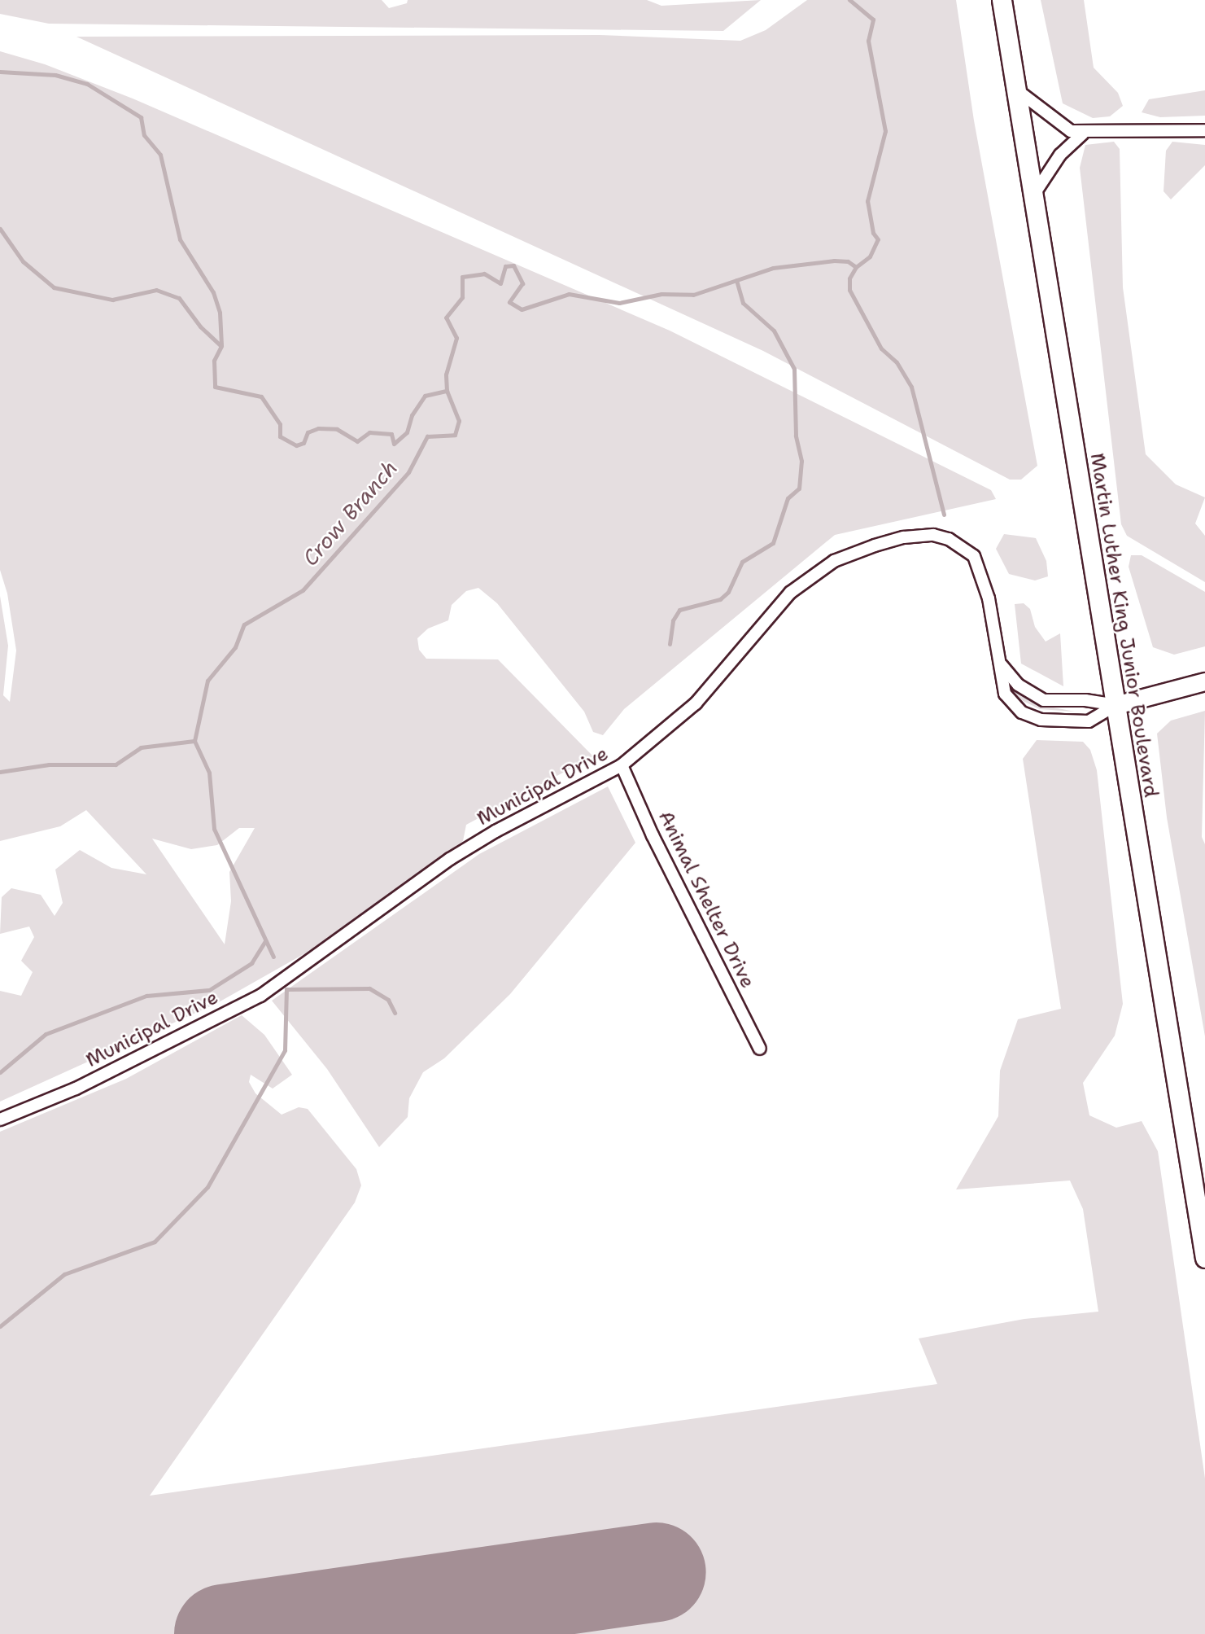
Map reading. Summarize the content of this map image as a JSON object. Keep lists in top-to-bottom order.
{
  "streets": {
    "main road": ["Martin Luther King Junior Boulevard"],
    "street": ["Municipal Drive", "Animal Shelter Drive"]
  },
  "crossings": [
    ["Martin Luther King Junior Boulevard", "Municipal Drive"],
    ["Municipal Drive", "Animal Shelter Drive"]
  ],
  "water": ["Crow Branch"]
}
